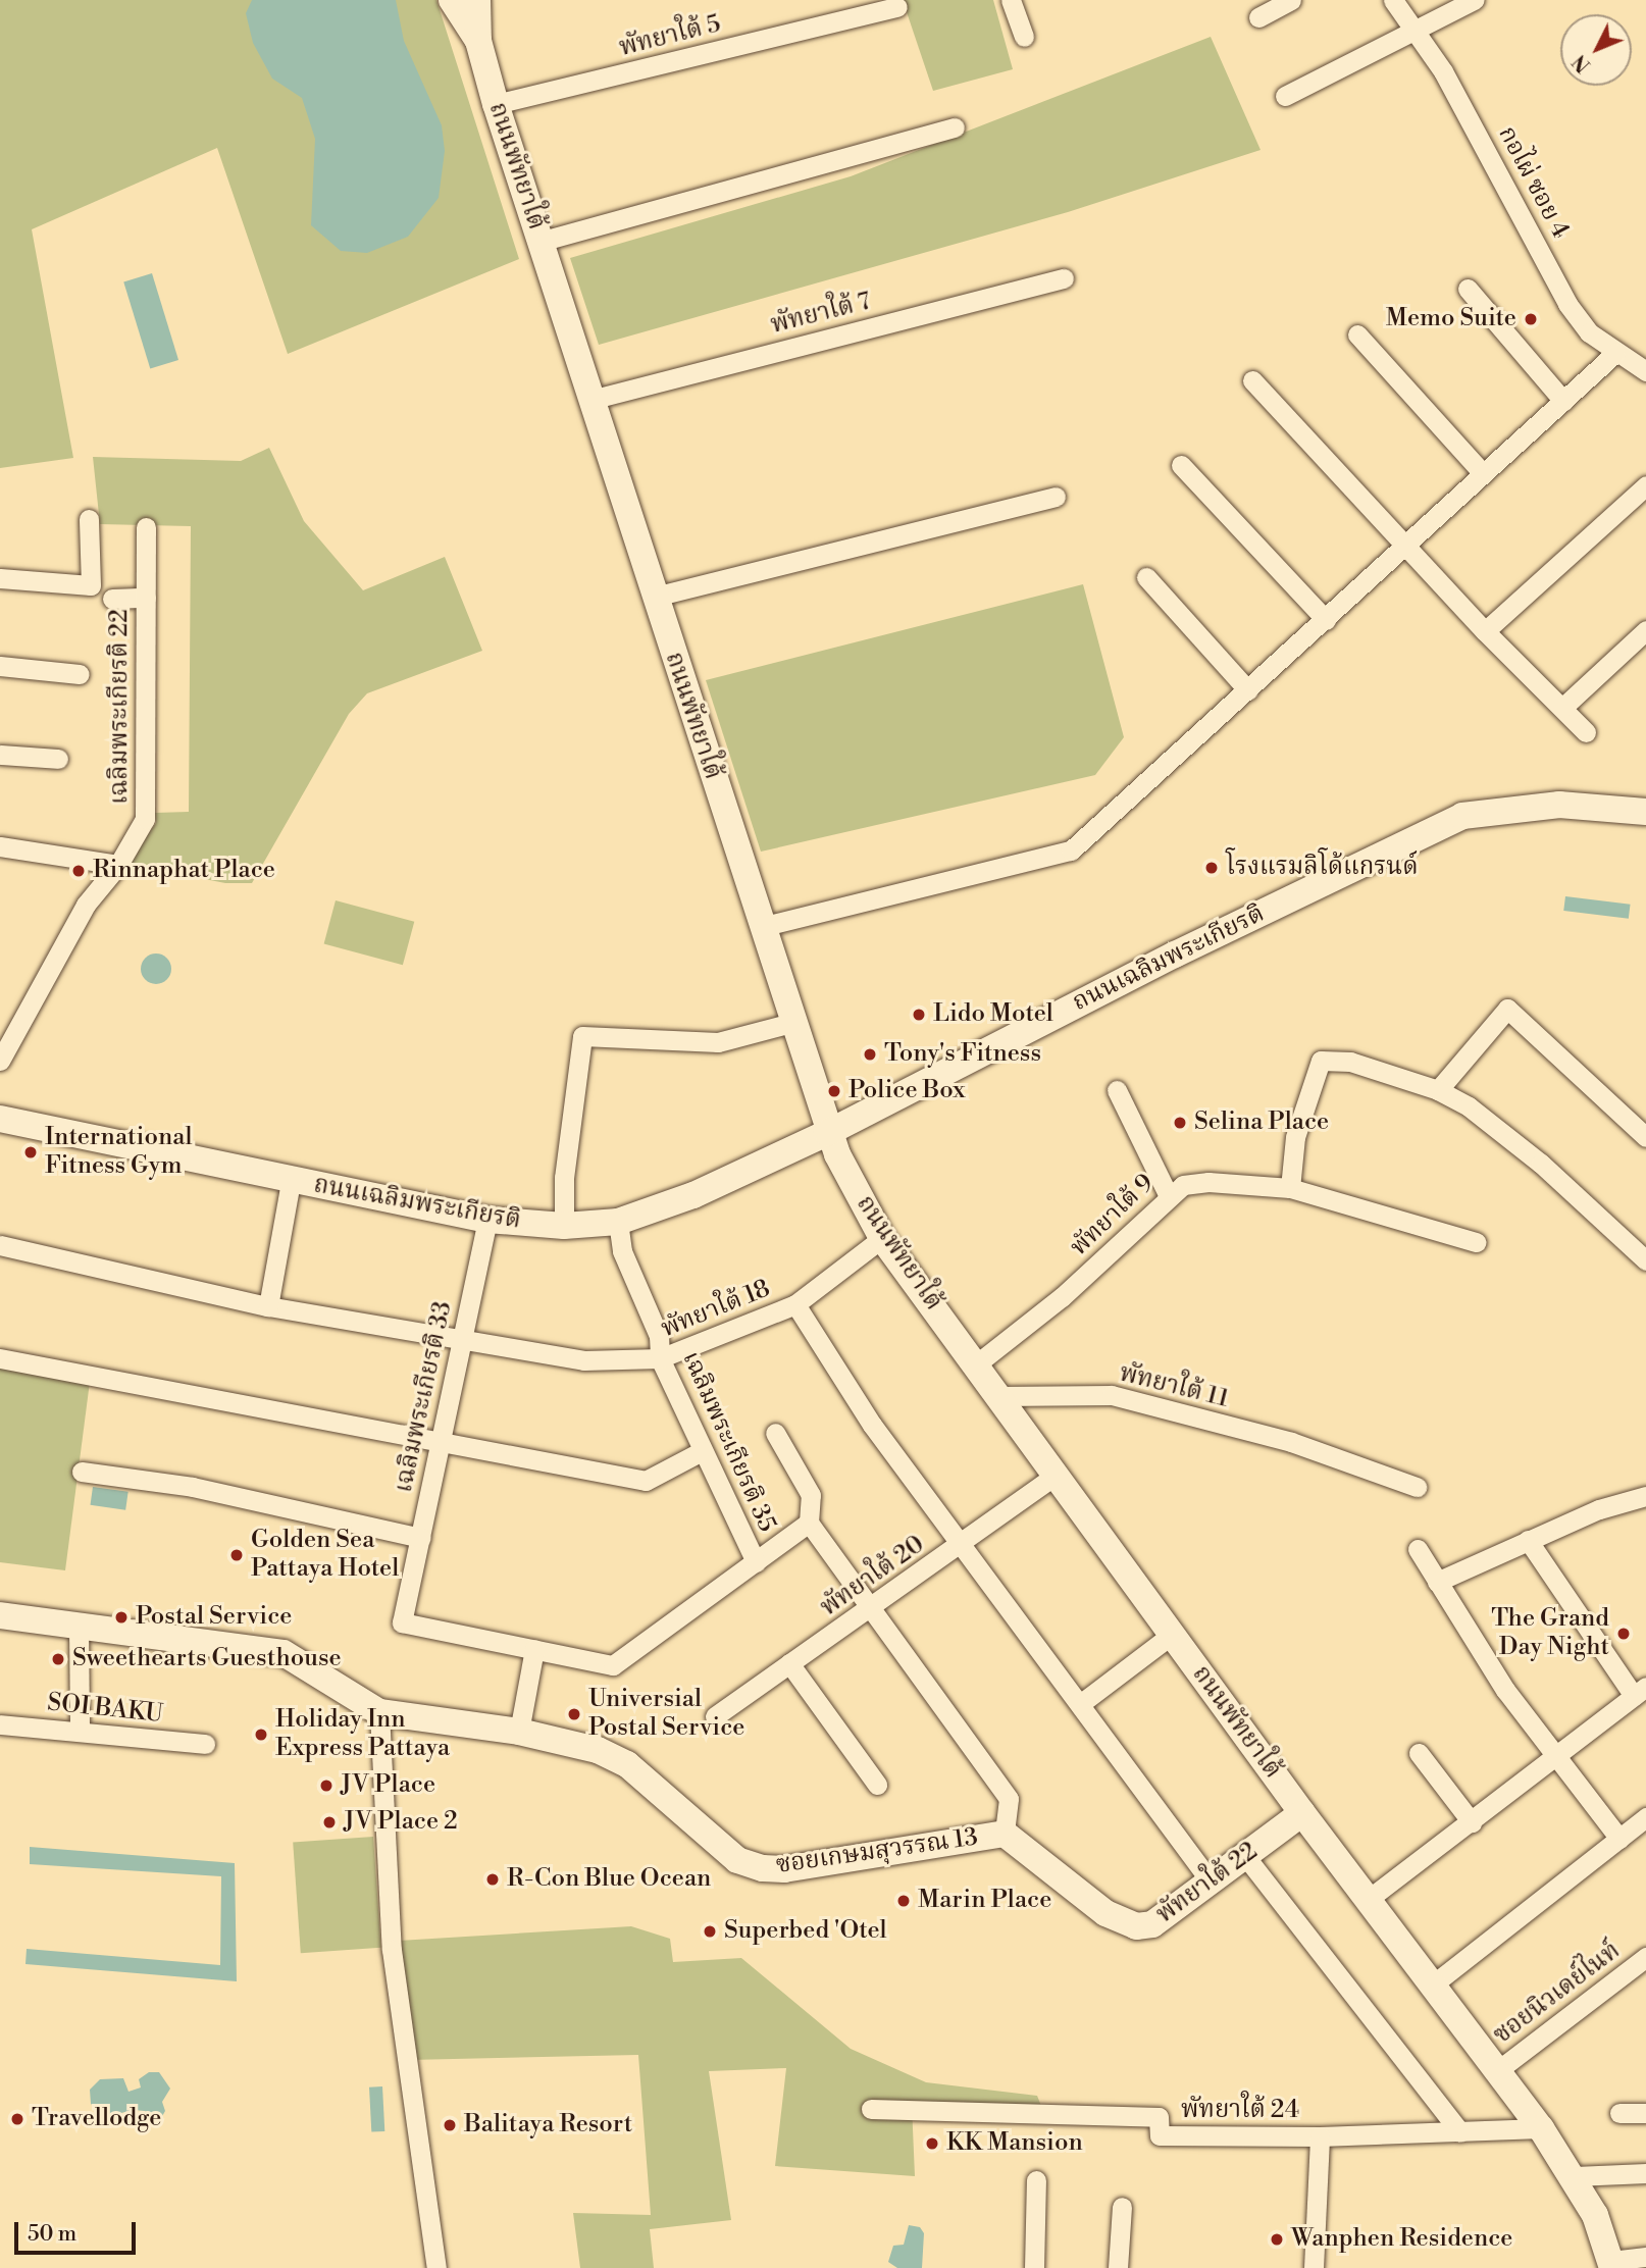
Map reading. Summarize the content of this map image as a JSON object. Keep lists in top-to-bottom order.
{
  "streets": {
    "main road": [
      "ถนนพัทยาใต้",
      "ถนนเฉลิมพระเกียรติ",
      "ซอยเกษมสุวรรณ 13",
      "พัทยาใต้ 22"
    ],
    "street": [
      "พัทยาใต้ 5",
      "กอไผ่ ซอย 4",
      "พัทยาใต้ 7",
      "เฉลิมพระเกียรติ 22",
      "พัทยาใต้ 9",
      "พัทยาใต้ 18",
      "พัทยาใต้ 11",
      "เฉลิมพระเกียรติ 33",
      "เฉลิมพระเกียรติ 35",
      "พัทยาใต้ 20",
      "SOI BAKU",
      "ซอยนิวเดย์ไนท์",
      "พัทยาใต้ 24"
    ]
  },
  "crossings": [
    ["พัทยาใต้ 5", "ถนนพัทยาใต้"],
    ["ถนนพัทยาใต้", "พัทยาใต้ 7"],
    ["ถนนพัทยาใต้", "ถนนเฉลิมพระเกียรติ"],
    ["ถนนพัทยาใต้", "พัทยาใต้ 9"],
    ["ถนนพัทยาใต้", "พัทยาใต้ 18"],
    ["ถนนพัทยาใต้", "พัทยาใต้ 11"],
    ["ถนนพัทยาใต้", "พัทยาใต้ 20"],
    ["ถนนพัทยาใต้", "พัทยาใต้ 22"],
    ["ถนนพัทยาใต้", "ซอยนิวเดย์ไนท์"],
    ["ถนนพัทยาใต้", "พัทยาใต้ 24"],
    ["ถนนเฉลิมพระเกียรติ", "เฉลิมพระเกียรติ 33"],
    ["ถนนเฉลิมพระเกียรติ", "เฉลิมพระเกียรติ 35"],
    ["พัทยาใต้ 18", "เฉลิมพระเกียรติ 33"],
    ["พัทยาใต้ 18", "เฉลิมพระเกียรติ 35"],
    ["ซอยเกษมสุวรรณ 13", "พัทยาใต้ 22"]
  ],
  "places": [
    "Memo Suite",
    "โรงแรมลิโด้แกรนด์",
    "Rinnaphat Place",
    "Lido Motel",
    "Tony's Fitness",
    "Police Box",
    "Selina Place",
    "International Fitness Gym",
    "Golden Sea Pattaya Hotel",
    "Postal Service",
    "The Grand Day Night",
    "Sweethearts Guesthouse",
    "Universial Postal Service",
    "Holiday Inn Express Pattaya",
    "JV Place",
    "JV Place 2",
    "R-Con Blue Ocean",
    "Marin Place",
    "Superbed 'Otel",
    "Travellodge",
    "Balitaya Resort",
    "KK Mansion",
    "Wanphen Residence"
  ],
  "scale_bar": "50 m",
  "north": "bottom left"
}
